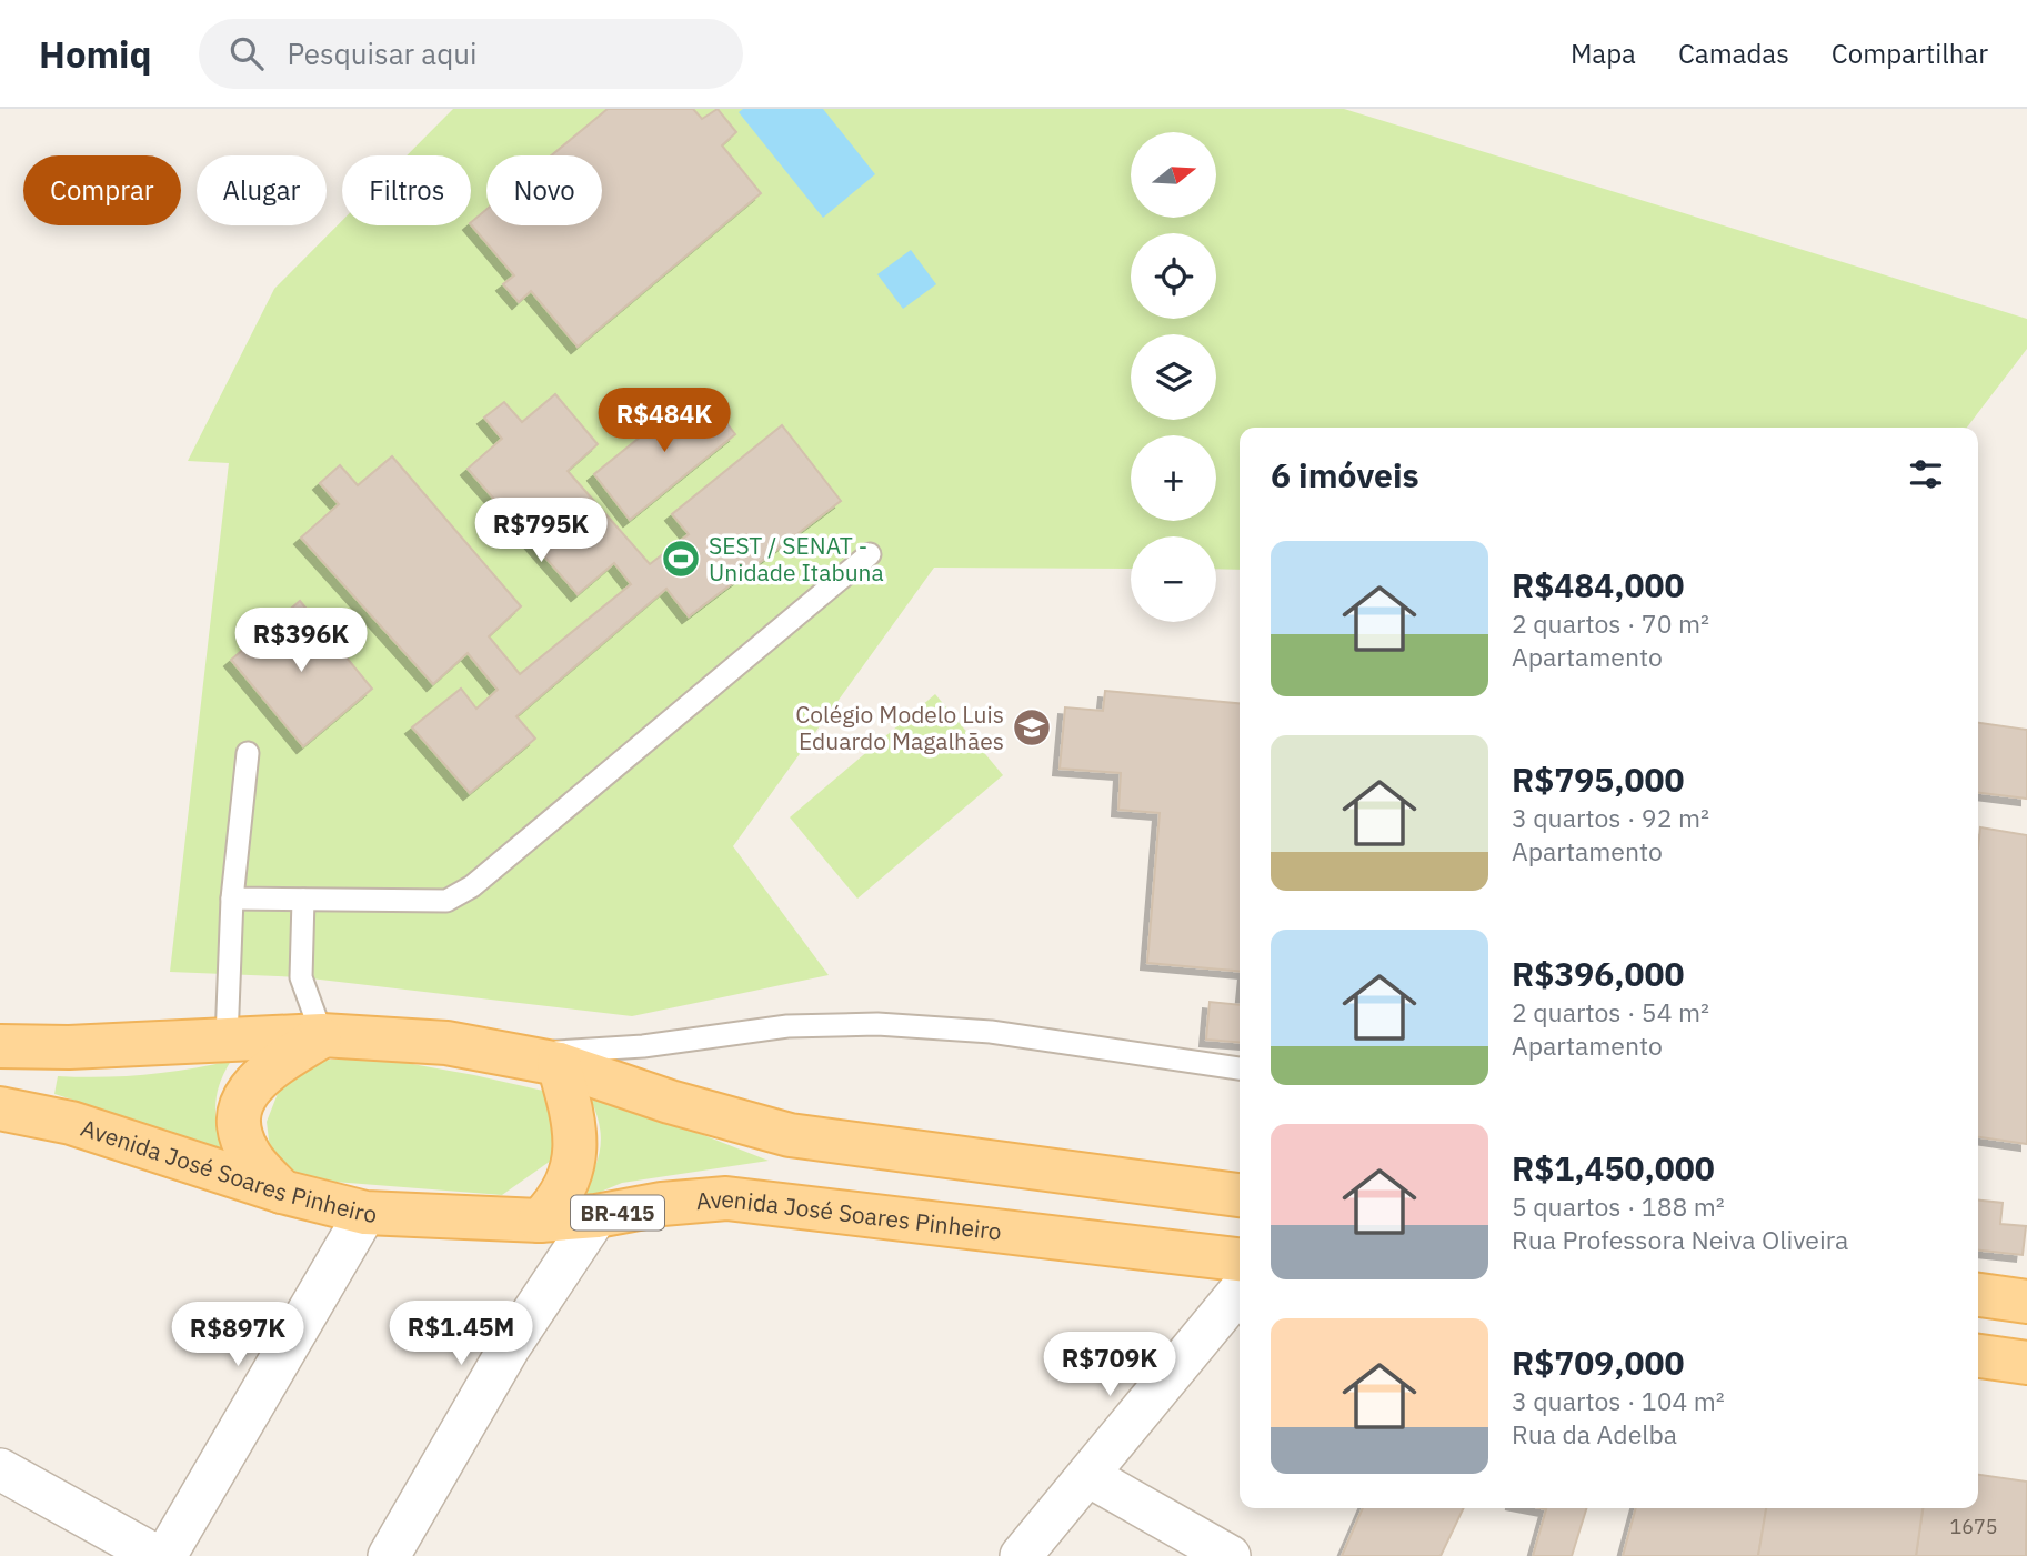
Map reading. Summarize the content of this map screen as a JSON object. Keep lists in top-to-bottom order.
{
  "streets": {
    "main road": ["Avenida José Soares Pinheiro", "BR-415"]
  },
  "places": {
    "sports": ["SEST / SENAT - Unidade Itabuna"],
    "school or university": ["Colégio Modelo Luis Eduardo Magalhães"]
  },
  "house_numbers": ["1675"],
  "north": "right",
  "page": {
    "header": "Homiq",
    "search": "Pesquisar aqui",
    "nav": ["Mapa", "Camadas", "Compartilhar"],
    "map_buttons": ["+", "−"],
    "chip": [
      "Comprar",
      "Alugar",
      "Filtros",
      "Novo"
    ],
    "price": [
      "R$484K",
      "R$795K",
      "R$396K",
      "R$1.45M",
      "R$897K",
      "R$709K"
    ],
    "heading": "6 imóveis",
    "list": [
      {
        "name": "R$484,000",
        "note": "2 quartos · 70 m² · Apartamento"
      },
      {
        "name": "R$795,000",
        "note": "3 quartos · 92 m² · Apartamento"
      },
      {
        "name": "R$396,000",
        "note": "2 quartos · 54 m² · Apartamento"
      },
      {
        "name": "R$1,450,000",
        "note": "5 quartos · 188 m² · Rua Professora Neiva Oliveira"
      },
      {
        "name": "R$709,000",
        "note": "3 quartos · 104 m² · Rua da Adelba"
      }
    ]
  }
}
